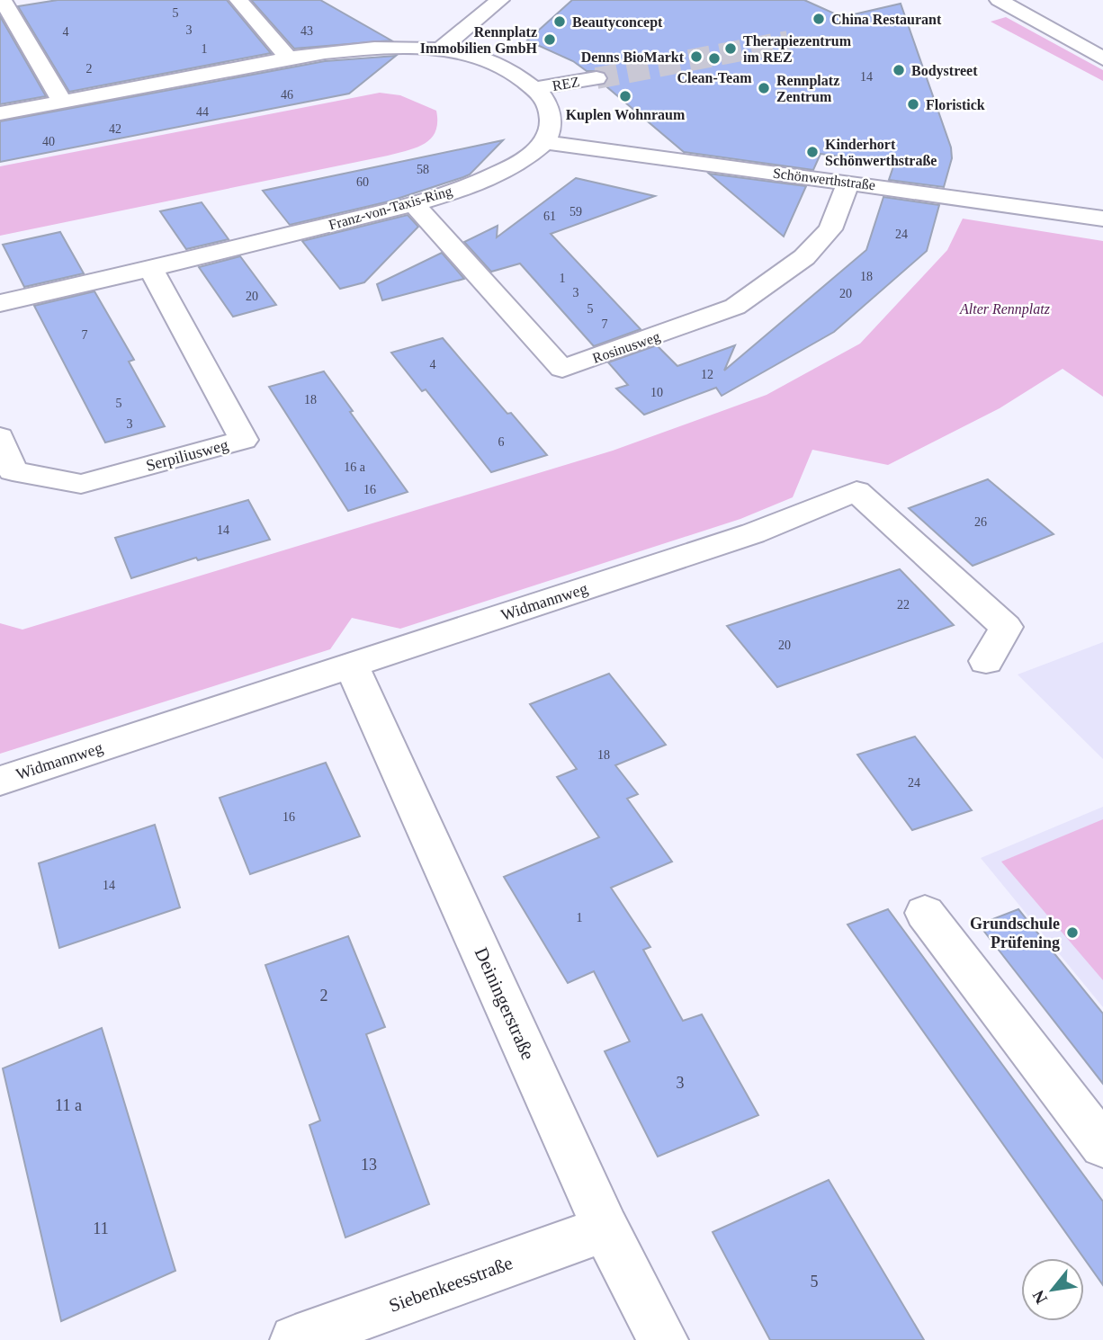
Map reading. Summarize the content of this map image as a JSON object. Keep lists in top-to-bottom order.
{
  "streets": {
    "street": [
      "REZ",
      "Schönwerthstraße",
      "Franz-von-Taxis-Ring",
      "Rosinusweg",
      "Serpiliusweg",
      "Widmannweg",
      "Deiningerstraße",
      "Siebenkeesstraße"
    ]
  },
  "crossings": [
    ["Schönwerthstraße", "Franz-von-Taxis-Ring"],
    ["Schönwerthstraße", "Rosinusweg"],
    ["Franz-von-Taxis-Ring", "Rosinusweg"],
    ["Franz-von-Taxis-Ring", "Serpiliusweg"],
    ["Widmannweg", "Deiningerstraße"],
    ["Deiningerstraße", "Siebenkeesstraße"]
  ],
  "parks": ["Alter Rennplatz"],
  "places": [
    "China Restaurant",
    "Beautyconcept",
    "Rennplatz Immobilien GmbH",
    "Therapiezentrum im REZ",
    "Denns BioMarkt",
    "Clean-Team",
    "Bodystreet",
    "Rennplatz Zentrum",
    "Kuplen Wohnraum",
    "Floristick",
    "Kinderhort Schönwerthstraße",
    "Grundschule Prüfening"
  ],
  "house_numbers": [
    "5",
    "3",
    "43",
    "4",
    "1",
    "2",
    "14",
    "46",
    "44",
    "42",
    "40",
    "58",
    "60",
    "59",
    "61",
    "24",
    "18",
    "1",
    "3",
    "20",
    "20",
    "5",
    "7",
    "7",
    "4",
    "12",
    "10",
    "18",
    "5",
    "3",
    "6",
    "16 a",
    "16",
    "26",
    "14",
    "22",
    "20",
    "18",
    "24",
    "16",
    "14",
    "1",
    "2",
    "3",
    "11 a",
    "13",
    "11",
    "5"
  ],
  "north": "bottom left"
}
